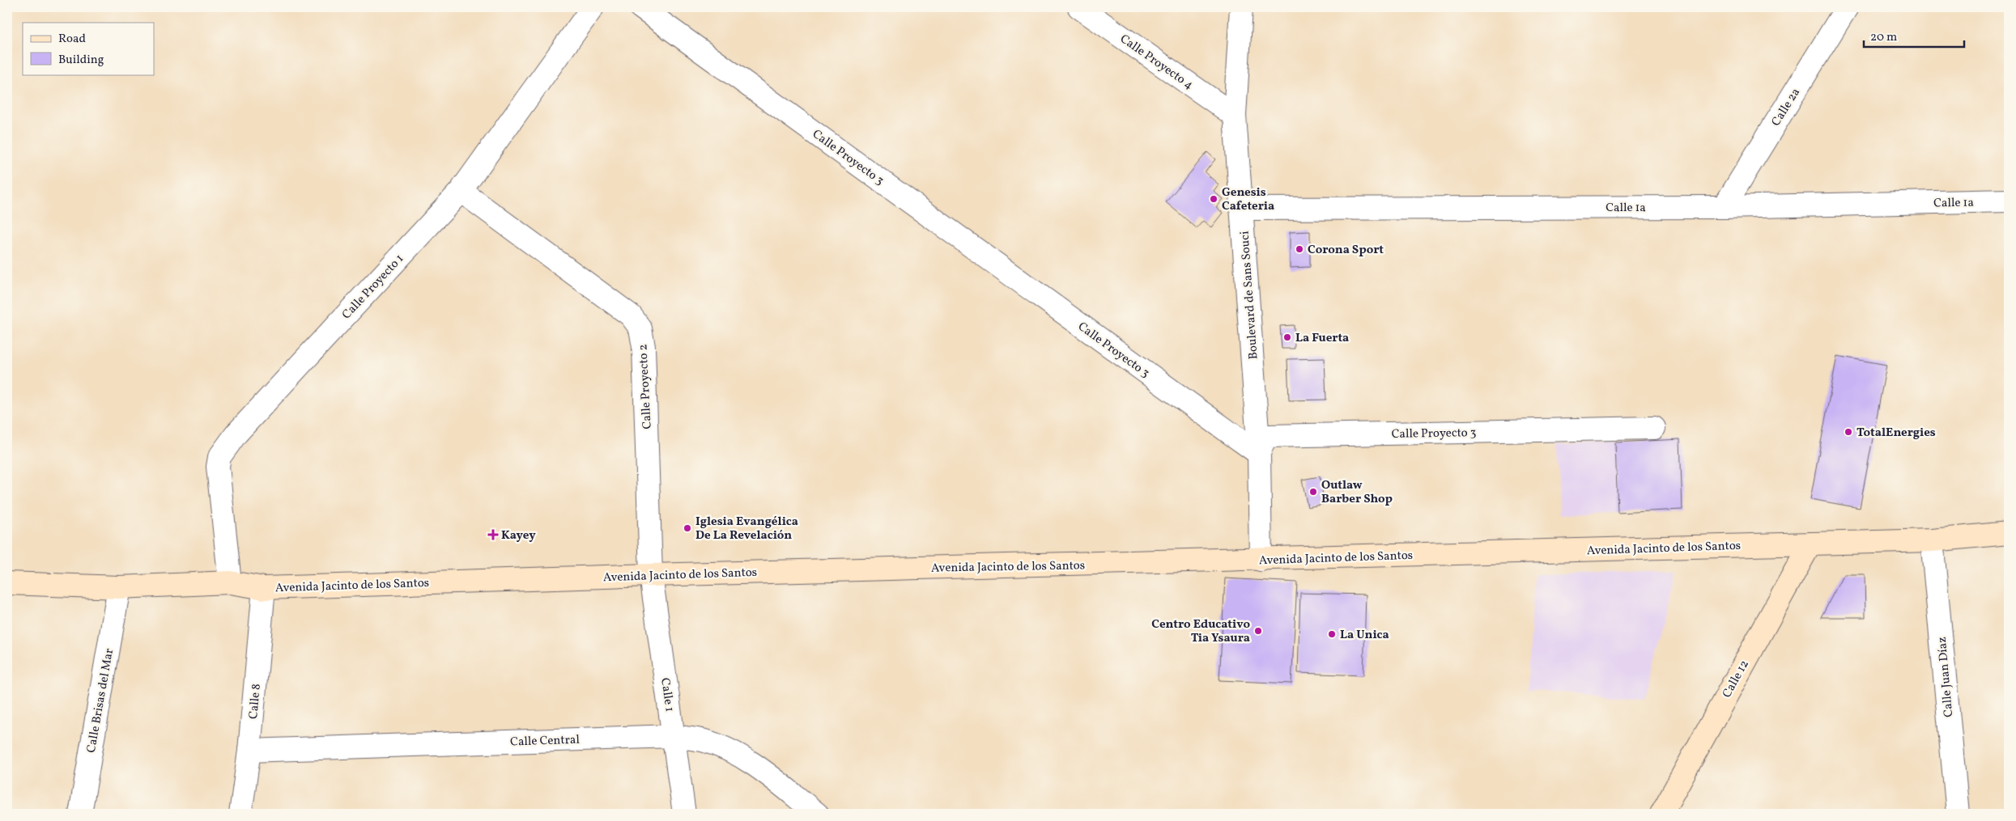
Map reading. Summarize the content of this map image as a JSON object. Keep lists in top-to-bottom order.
{
  "streets": {
    "main road": ["Avenida Jacinto de los Santos", "Calle 12"],
    "street": [
      "Calle Proyecto 4",
      "Calle 2a",
      "Calle Proyecto 3",
      "Calle 1a",
      "Calle Proyecto 1",
      "Boulevard de Sans Souci",
      "Calle Proyecto 2",
      "Calle Juan Díaz",
      "Calle 1",
      "Calle Brisas del Mar",
      "Calle 8",
      "Calle Central"
    ]
  },
  "crossings": [
    ["Calle Proyecto 4", "Boulevard de Sans Souci"],
    ["Calle 2a", "Calle 1a"],
    ["Calle Proyecto 3", "Boulevard de Sans Souci"],
    ["Calle 1a", "Boulevard de Sans Souci"],
    ["Calle Proyecto 1", "Calle Proyecto 2"],
    ["Calle Proyecto 1", "Avenida Jacinto de los Santos"],
    ["Boulevard de Sans Souci", "Avenida Jacinto de los Santos"],
    ["Calle Proyecto 2", "Avenida Jacinto de los Santos"],
    ["Calle Proyecto 2", "Calle 1"],
    ["Avenida Jacinto de los Santos", "Calle Juan Díaz"],
    ["Avenida Jacinto de los Santos", "Calle 12"],
    ["Avenida Jacinto de los Santos", "Calle 1"],
    ["Avenida Jacinto de los Santos", "Calle Brisas del Mar"],
    ["Avenida Jacinto de los Santos", "Calle 8"],
    ["Calle 1", "Calle Central"],
    ["Calle 8", "Calle Central"]
  ],
  "places": {
    "other": [
      "Genesis Cafeteria",
      "Corona Sport",
      "La Fuerta",
      "TotalEnergies",
      "Outlaw Barber Shop",
      "Iglesia Evangélica De La Revelación",
      "Centro Educativo Tia Ysaura",
      "La Unica"
    ],
    "health": ["Kayey"]
  },
  "legend": ["Road", "Building"],
  "scale_bar": "20 m"
}
